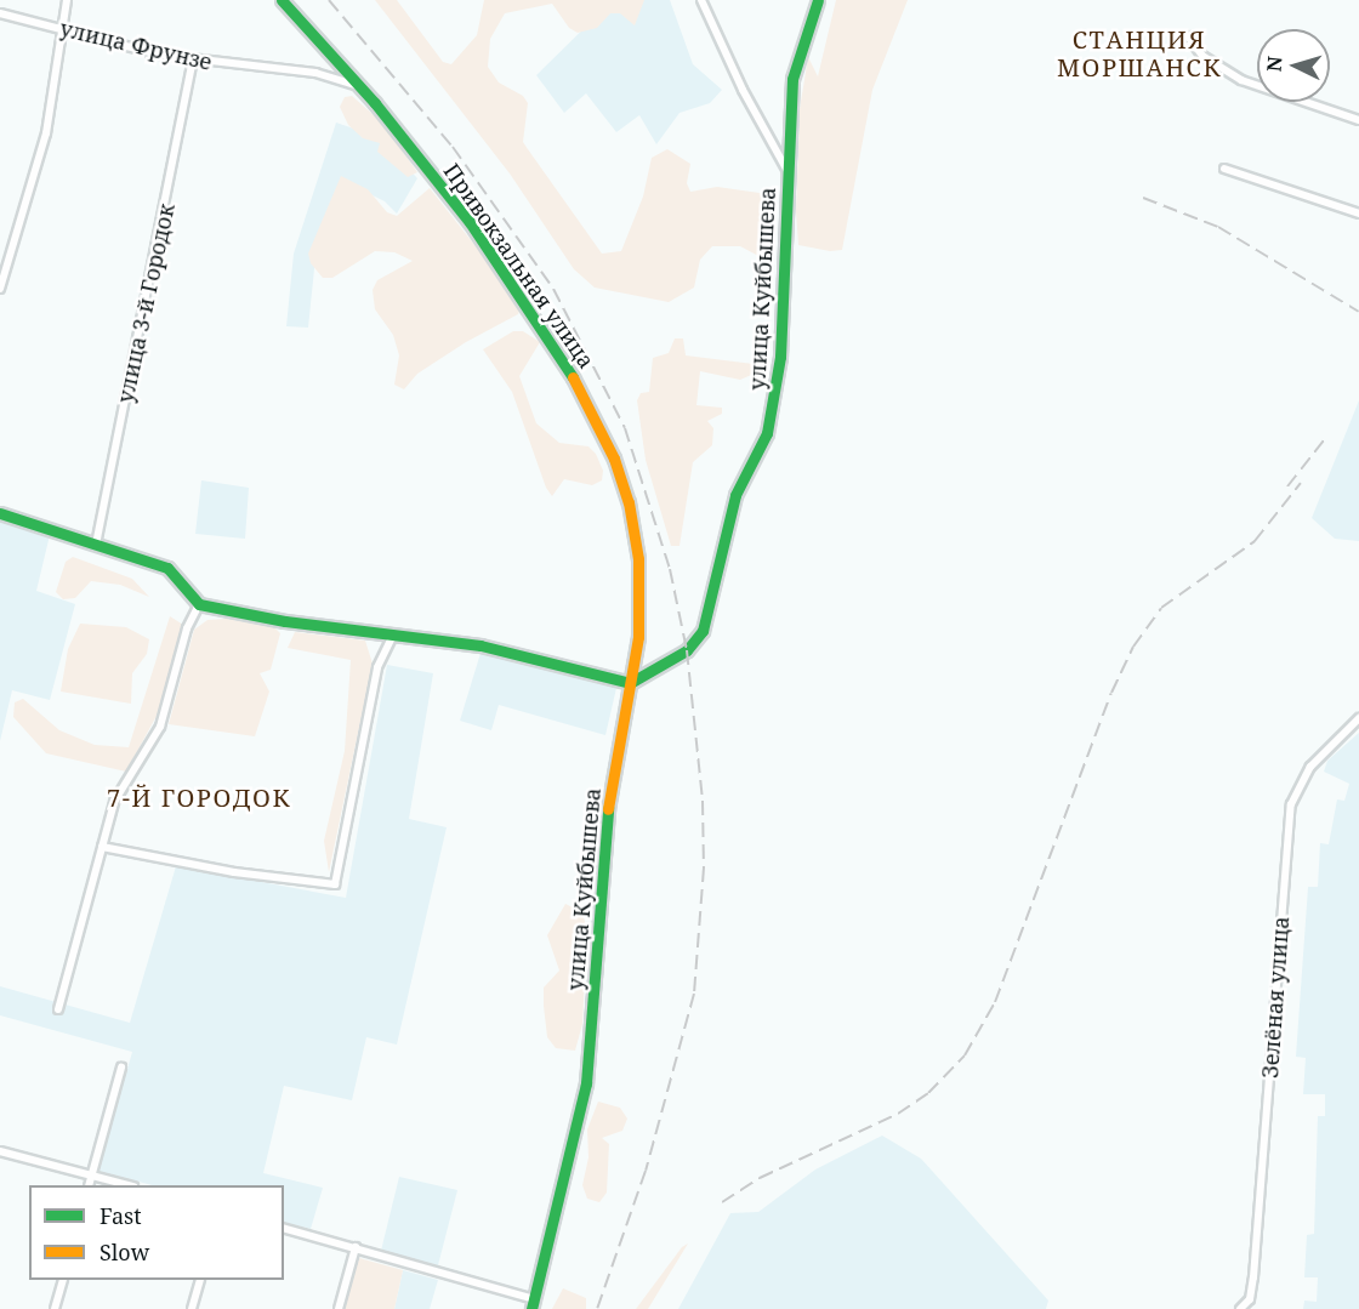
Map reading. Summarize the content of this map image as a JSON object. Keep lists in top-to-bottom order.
{
  "streets": {
    "street": [
      "улица Фрунзе",
      "Привокзальная улица",
      "улица Куйбышева",
      "улица 3-й Городок",
      "Зелёная улица"
    ]
  },
  "crossings": [
    ["улица Фрунзе", "Привокзальная улица"],
    ["улица Фрунзе", "улица 3-й Городок"],
    ["Привокзальная улица", "улица Куйбышева"]
  ],
  "districts": ["СТАНЦИЯ МОРШАНСК", "7-Й ГОРОДОК"],
  "legend": ["Fast", "Slow"],
  "north": "left"
}
